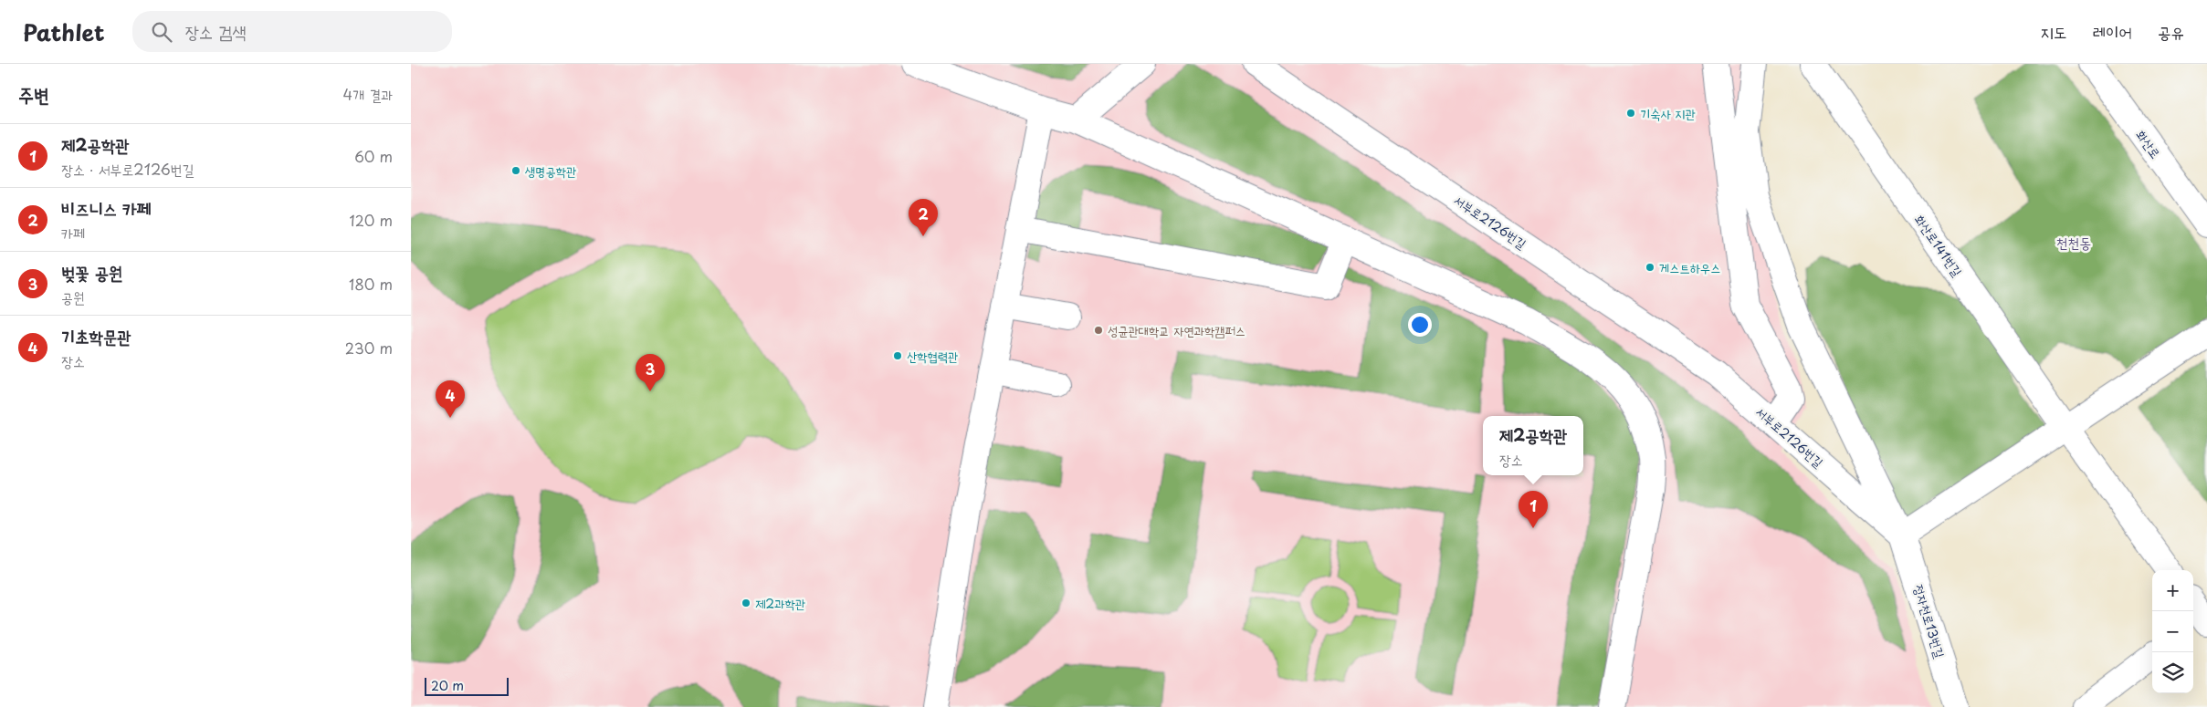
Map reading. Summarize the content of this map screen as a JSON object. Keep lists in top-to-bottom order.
{
  "streets": {
    "street": [
      "화산로",
      "서부로2126번길",
      "화산로141번길",
      "정자천로13번길"
    ]
  },
  "crossings": [
    ["서부로2126번길", "정자천로13번길"]
  ],
  "districts": ["천천동"],
  "places": [
    "기숙사 지관",
    "생명공학관",
    "게스트하우스",
    "성균관대학교 자연과학캠퍼스",
    "산학협력관",
    "제2과학관"
  ],
  "scale_bar": "20 m",
  "page": {
    "header": "Pathlet",
    "search": "장소 검색",
    "nav": ["지도", "레이어", "공유"],
    "heading": ["주변", "4개 결과"],
    "list": [
      {
        "mark": "1",
        "name": "제2공학관",
        "note": "장소 · 서부로2126번길",
        "value": "60 m"
      },
      {
        "mark": "2",
        "name": "비즈니스 카페",
        "note": "카페",
        "value": "120 m"
      },
      {
        "mark": "3",
        "name": "벚꽃 공원",
        "note": "공원",
        "value": "180 m"
      },
      {
        "mark": "4",
        "name": "기초학문관",
        "note": "장소",
        "value": "230 m"
      }
    ],
    "pins": [
      "2",
      "3",
      "4",
      "1"
    ],
    "popup": ["제2공학관", "장소"],
    "map_buttons": ["+", "−"],
    "scale": "20 m"
  }
}
